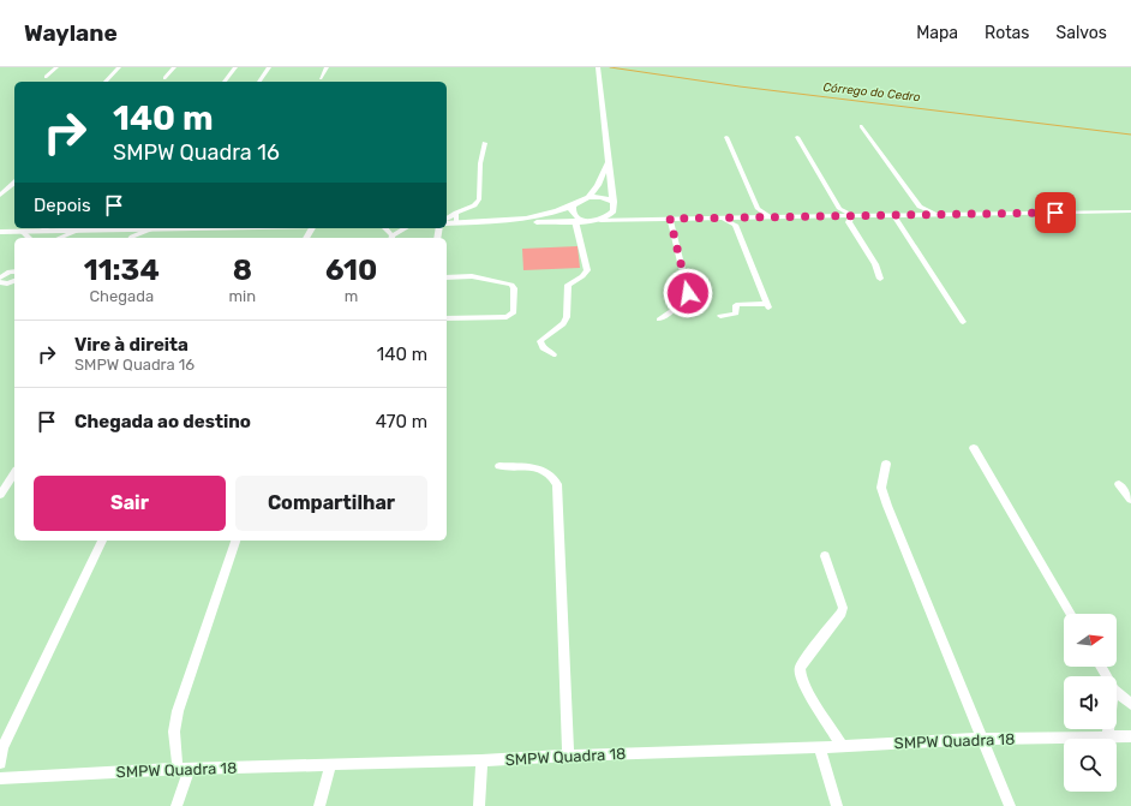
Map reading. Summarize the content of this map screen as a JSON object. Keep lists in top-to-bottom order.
{
  "streets": {
    "street": ["SMPW Quadra 18"]
  },
  "water": ["Córrego do Cedro"],
  "north": "right",
  "page": {
    "header": "Waylane",
    "nav": ["Mapa", "Rotas", "Salvos"],
    "turn": ["140 m", "SMPW Quadra 16"],
    "then": "Depois",
    "eta": [
      "11:34",
      "Chegada",
      "8",
      "min",
      "610",
      "m"
    ],
    "list": [
      {
        "name": "Vire à direita",
        "note": "SMPW Quadra 16",
        "value": "140 m"
      },
      {
        "name": "Chegada ao destino",
        "value": "470 m"
      }
    ],
    "buttons": ["Sair", "Compartilhar"]
  }
}
